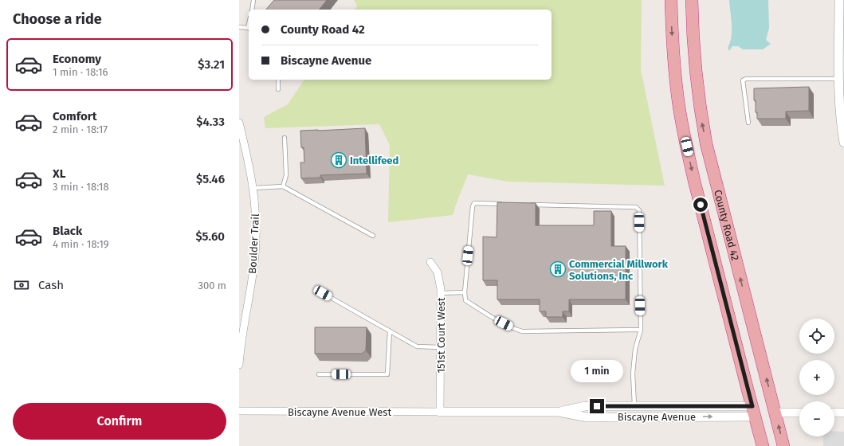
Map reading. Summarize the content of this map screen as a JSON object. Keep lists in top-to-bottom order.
{
  "streets": {
    "highway": ["County Road 42"],
    "street": [
      "Boulder Trail",
      "151st Court West",
      "Biscayne Avenue West",
      "Biscayne Avenue"
    ]
  },
  "crossings": [
    ["County Road 42", "Biscayne Avenue"],
    ["151st Court West", "Biscayne Avenue West"],
    ["151st Court West", "Biscayne Avenue"],
    ["Biscayne Avenue West", "Biscayne Avenue"]
  ],
  "places": {
    "building": ["Intellifeed", "Commercial Millwork Solutions, Inc"]
  },
  "page": {
    "heading": "Choose a ride",
    "banner": ["County Road 42", "Biscayne Avenue"],
    "list": [
      {
        "name": "Economy",
        "note": "1 min · 18:16",
        "value": "$3.21"
      },
      {
        "name": "Comfort",
        "note": "2 min · 18:17",
        "value": "$4.33"
      },
      {
        "name": "XL",
        "note": "3 min · 18:18",
        "value": "$5.46"
      },
      {
        "name": "Black",
        "note": "4 min · 18:19",
        "value": "$5.60"
      }
    ],
    "pay": ["Cash", "300 m"],
    "map_buttons": ["+", "−"],
    "bubble": "1 min",
    "buttons": "Confirm"
  }
}
